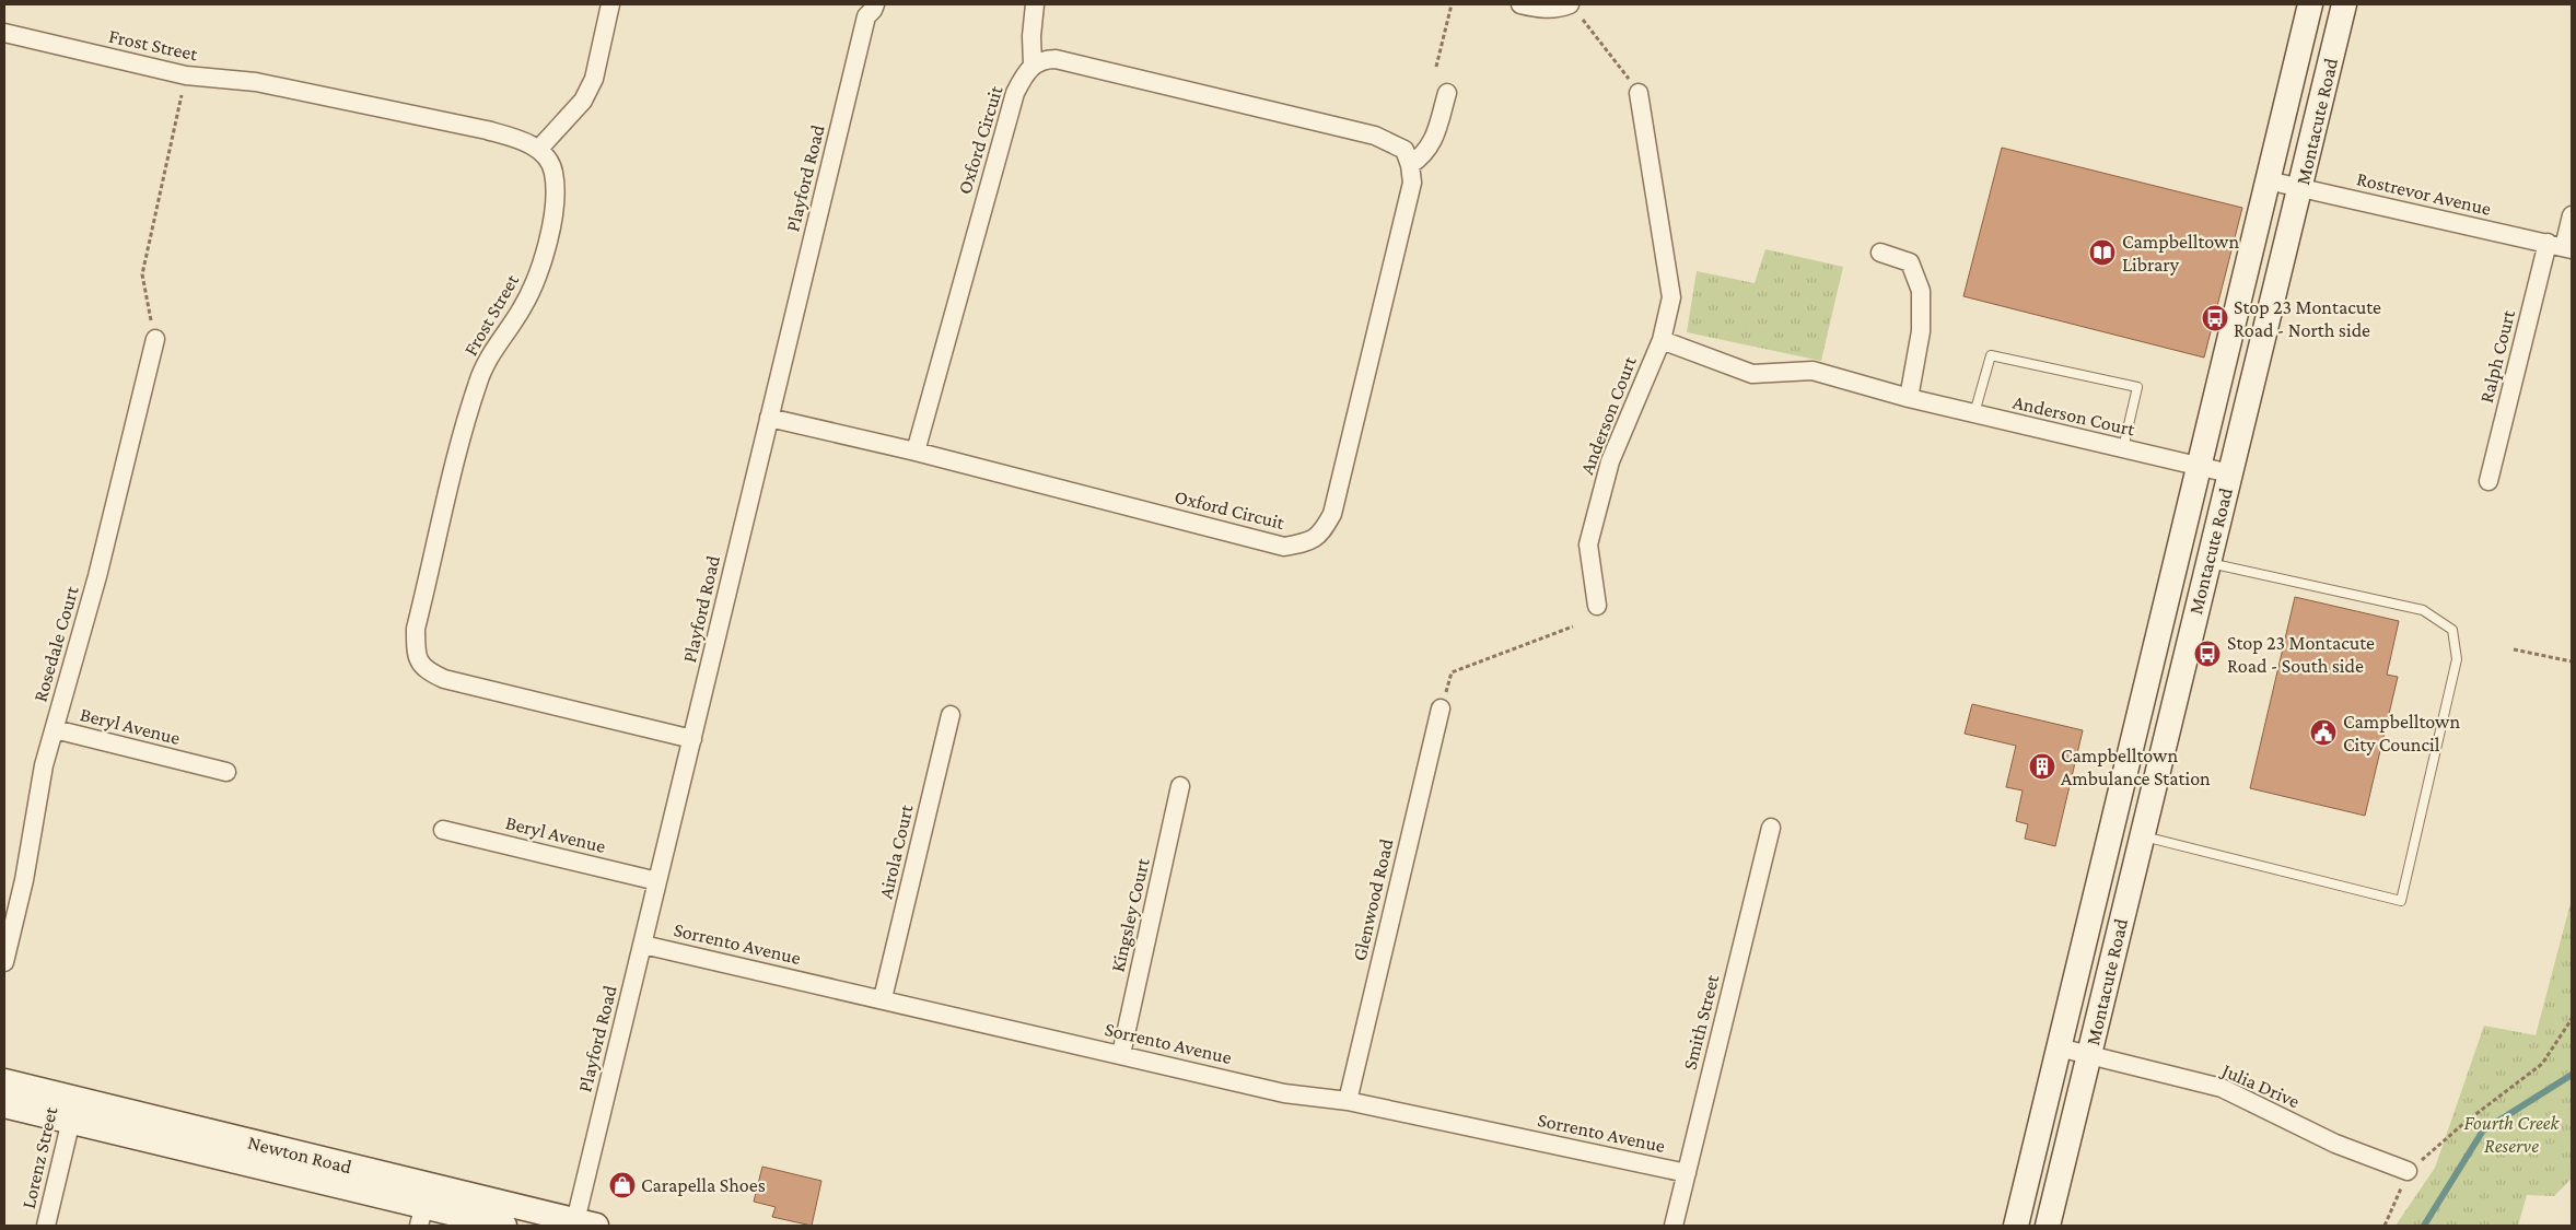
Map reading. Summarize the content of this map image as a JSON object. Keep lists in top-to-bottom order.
{
  "streets": {
    "main road": ["Montacute Road", "Newton Road"],
    "street": [
      "Frost Street",
      "Oxford Circuit",
      "Playford Road",
      "Rostrevor Avenue",
      "Ralph Court",
      "Anderson Court",
      "Rosedale Court",
      "Beryl Avenue",
      "Airola Court",
      "Glenwood Road",
      "Kingsley Court",
      "Sorrento Avenue",
      "Smith Street",
      "Julia Drive",
      "Lorenz Street"
    ]
  },
  "crossings": [
    ["Frost Street", "Playford Road"],
    ["Montacute Road", "Rostrevor Avenue"],
    ["Montacute Road", "Anderson Court"],
    ["Montacute Road", "Julia Drive"],
    ["Oxford Circuit", "Playford Road"],
    ["Playford Road", "Beryl Avenue"],
    ["Playford Road", "Sorrento Avenue"],
    ["Playford Road", "Newton Road"],
    ["Rostrevor Avenue", "Ralph Court"],
    ["Rosedale Court", "Beryl Avenue"],
    ["Airola Court", "Sorrento Avenue"],
    ["Glenwood Road", "Sorrento Avenue"],
    ["Kingsley Court", "Sorrento Avenue"],
    ["Sorrento Avenue", "Smith Street"],
    ["Newton Road", "Lorenz Street"]
  ],
  "parks": ["Fourth Creek Reserve"],
  "places": {
    "library": ["Campbelltown Library"],
    "bus stop": ["Stop 23 Montacute Road - North side", "Stop 23 Montacute Road - South side"],
    "public building": ["Campbelltown City Council"],
    "building": ["Campbelltown Ambulance Station"],
    "shop": ["Carapella Shoes"]
  }
}
